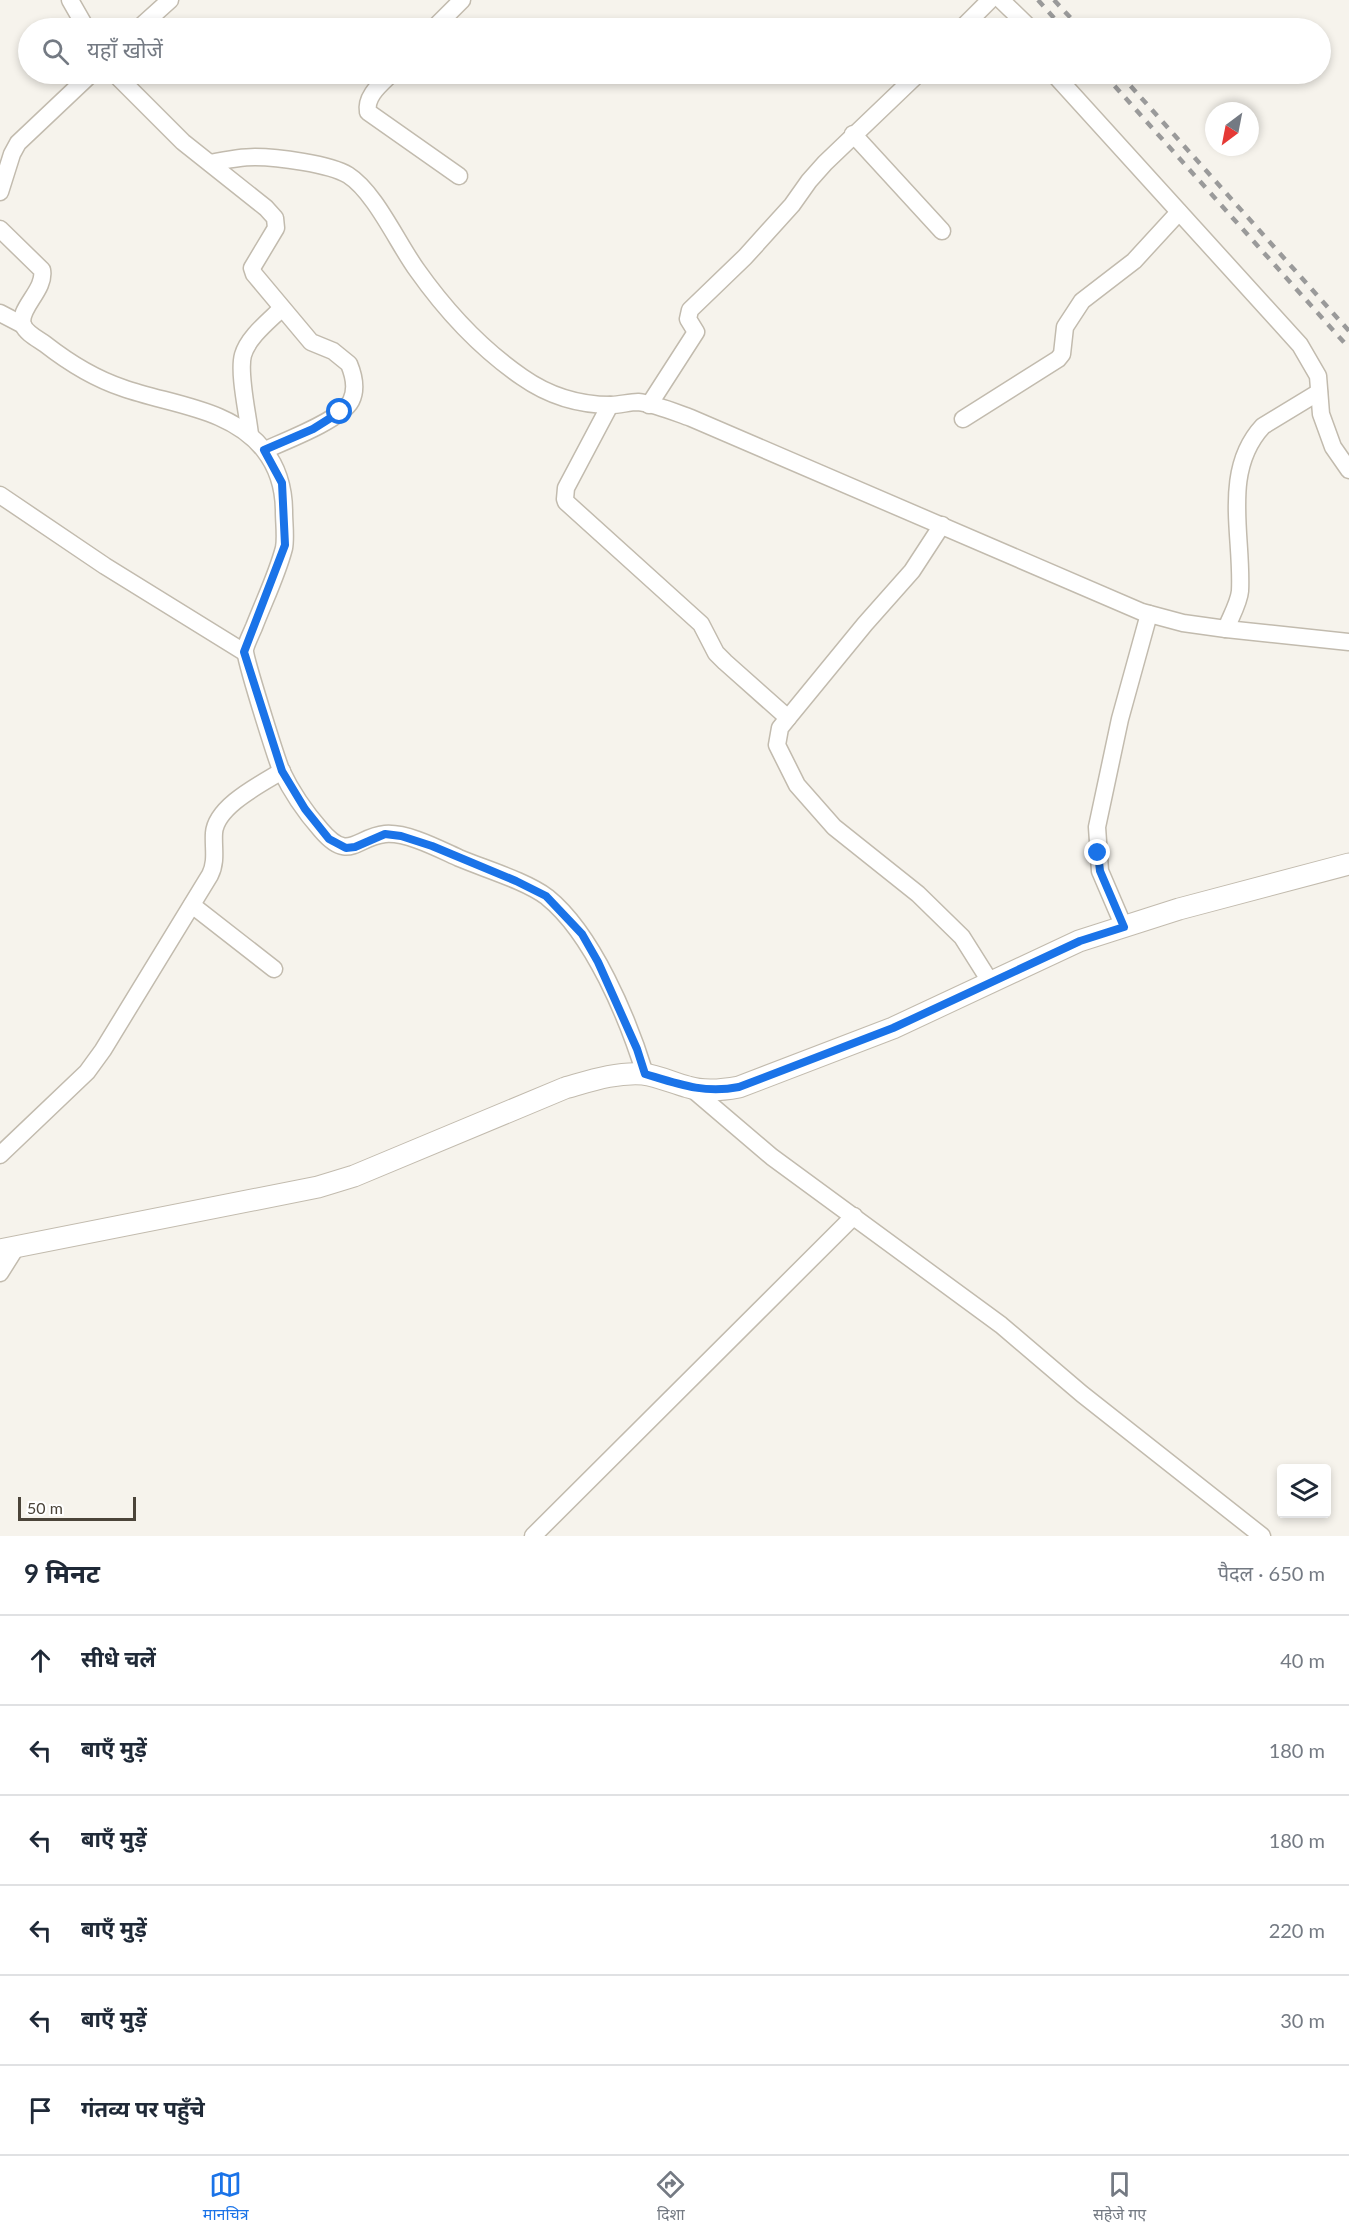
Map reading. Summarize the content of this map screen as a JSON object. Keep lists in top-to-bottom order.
{
  "scale_bar": "50 m",
  "north": "bottom left",
  "page": {
    "search": "यहाँ खोजें",
    "scale": "50 m",
    "heading": ["9 मिनट", "पैदल · 650 m"],
    "list": [
      ["सीधे चलें", "40 m"],
      ["बाएँ मुड़ें", "180 m"],
      ["बाएँ मुड़ें", "180 m"],
      ["बाएँ मुड़ें", "220 m"],
      ["बाएँ मुड़ें", "30 m"],
      "गंतव्य पर पहुँचे"
    ],
    "nav": ["मानचित्र", "दिशा", "सहेजे गए"]
  }
}
